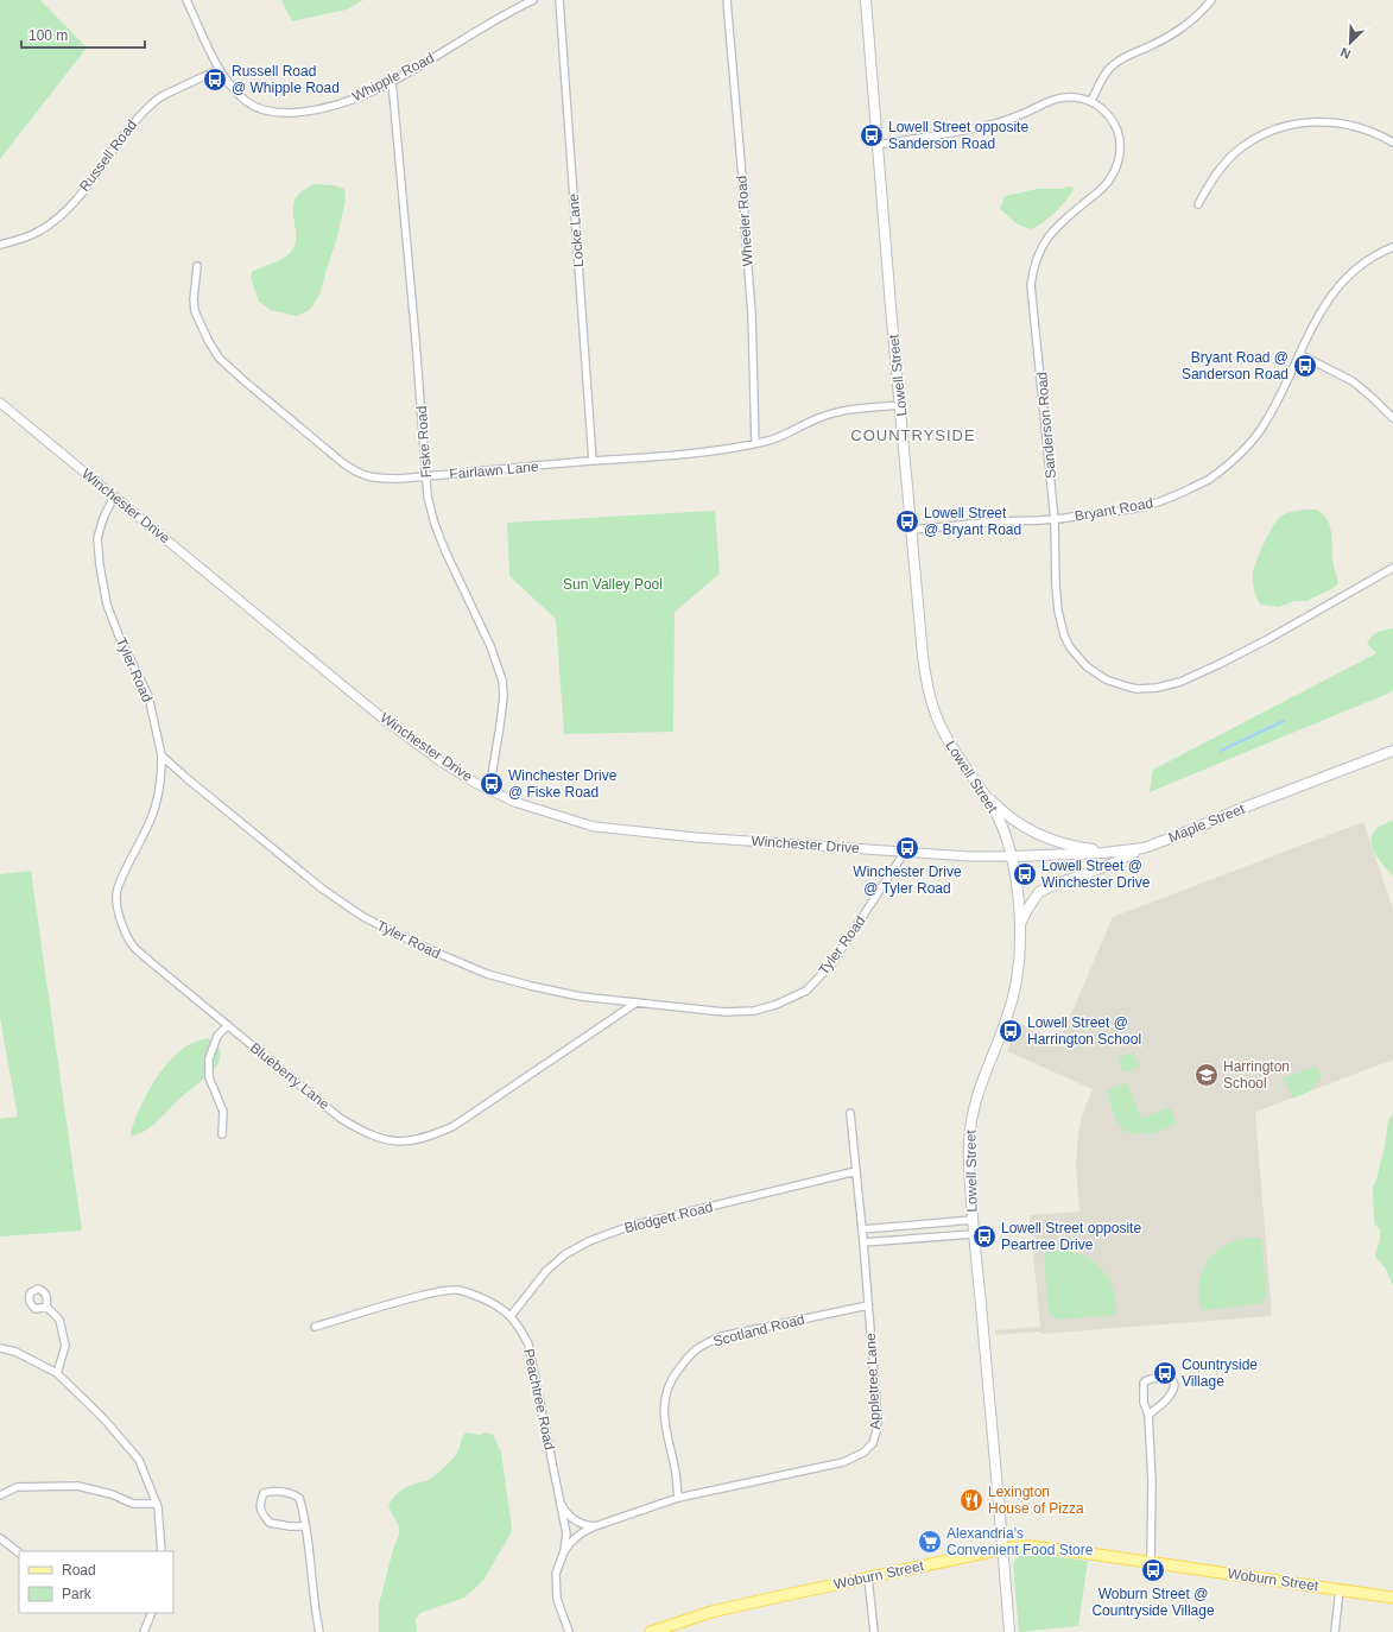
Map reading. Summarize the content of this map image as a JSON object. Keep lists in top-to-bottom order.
{
  "streets": {
    "main road": ["Lowell Street", "Maple Street", "Woburn Street"],
    "street": [
      "Whipple Road",
      "Russell Road",
      "Wheeler Road",
      "Locke Lane",
      "Sanderson Road",
      "Fiske Road",
      "Fairlawn Lane",
      "Winchester Drive",
      "Bryant Road",
      "Tyler Road",
      "Blueberry Lane",
      "Blodgett Road",
      "Scotland Road",
      "Appletree Lane",
      "Peachtree Road"
    ]
  },
  "crossings": [
    ["Whipple Road", "Russell Road"],
    ["Whipple Road", "Fiske Road"],
    ["Wheeler Road", "Fairlawn Lane"],
    ["Locke Lane", "Fairlawn Lane"],
    ["Lowell Street", "Fairlawn Lane"],
    ["Lowell Street", "Winchester Drive"],
    ["Lowell Street", "Bryant Road"],
    ["Lowell Street", "Maple Street"],
    ["Lowell Street", "Woburn Street"],
    ["Sanderson Road", "Bryant Road"],
    ["Fiske Road", "Fairlawn Lane"],
    ["Fiske Road", "Winchester Drive"],
    ["Winchester Drive", "Tyler Road"],
    ["Winchester Drive", "Maple Street"],
    ["Tyler Road", "Blueberry Lane"],
    ["Blodgett Road", "Appletree Lane"],
    ["Blodgett Road", "Peachtree Road"],
    ["Scotland Road", "Appletree Lane"],
    ["Appletree Lane", "Peachtree Road"]
  ],
  "districts": ["COUNTRYSIDE"],
  "parks": ["Sun Valley Pool"],
  "places": {
    "bus stop": [
      "Russell Road @ Whipple Road",
      "Lowell Street opposite Sanderson Road",
      "Bryant Road @ Sanderson Road",
      "Lowell Street @ Bryant Road",
      "Winchester Drive @ Fiske Road",
      "Winchester Drive @ Tyler Road",
      "Lowell Street @ Winchester Drive",
      "Lowell Street @ Harrington School",
      "Lowell Street opposite Peartree Drive",
      "Countryside Village",
      "Woburn Street @ Countryside Village"
    ],
    "school or university": ["Harrington School"],
    "restaurant": ["Lexington House of Pizza"],
    "supermarket": ["Alexandria's Convenient Food Store"]
  },
  "legend": ["Road", "Park"],
  "scale_bar": "100 m",
  "north": "bottom left"
}
